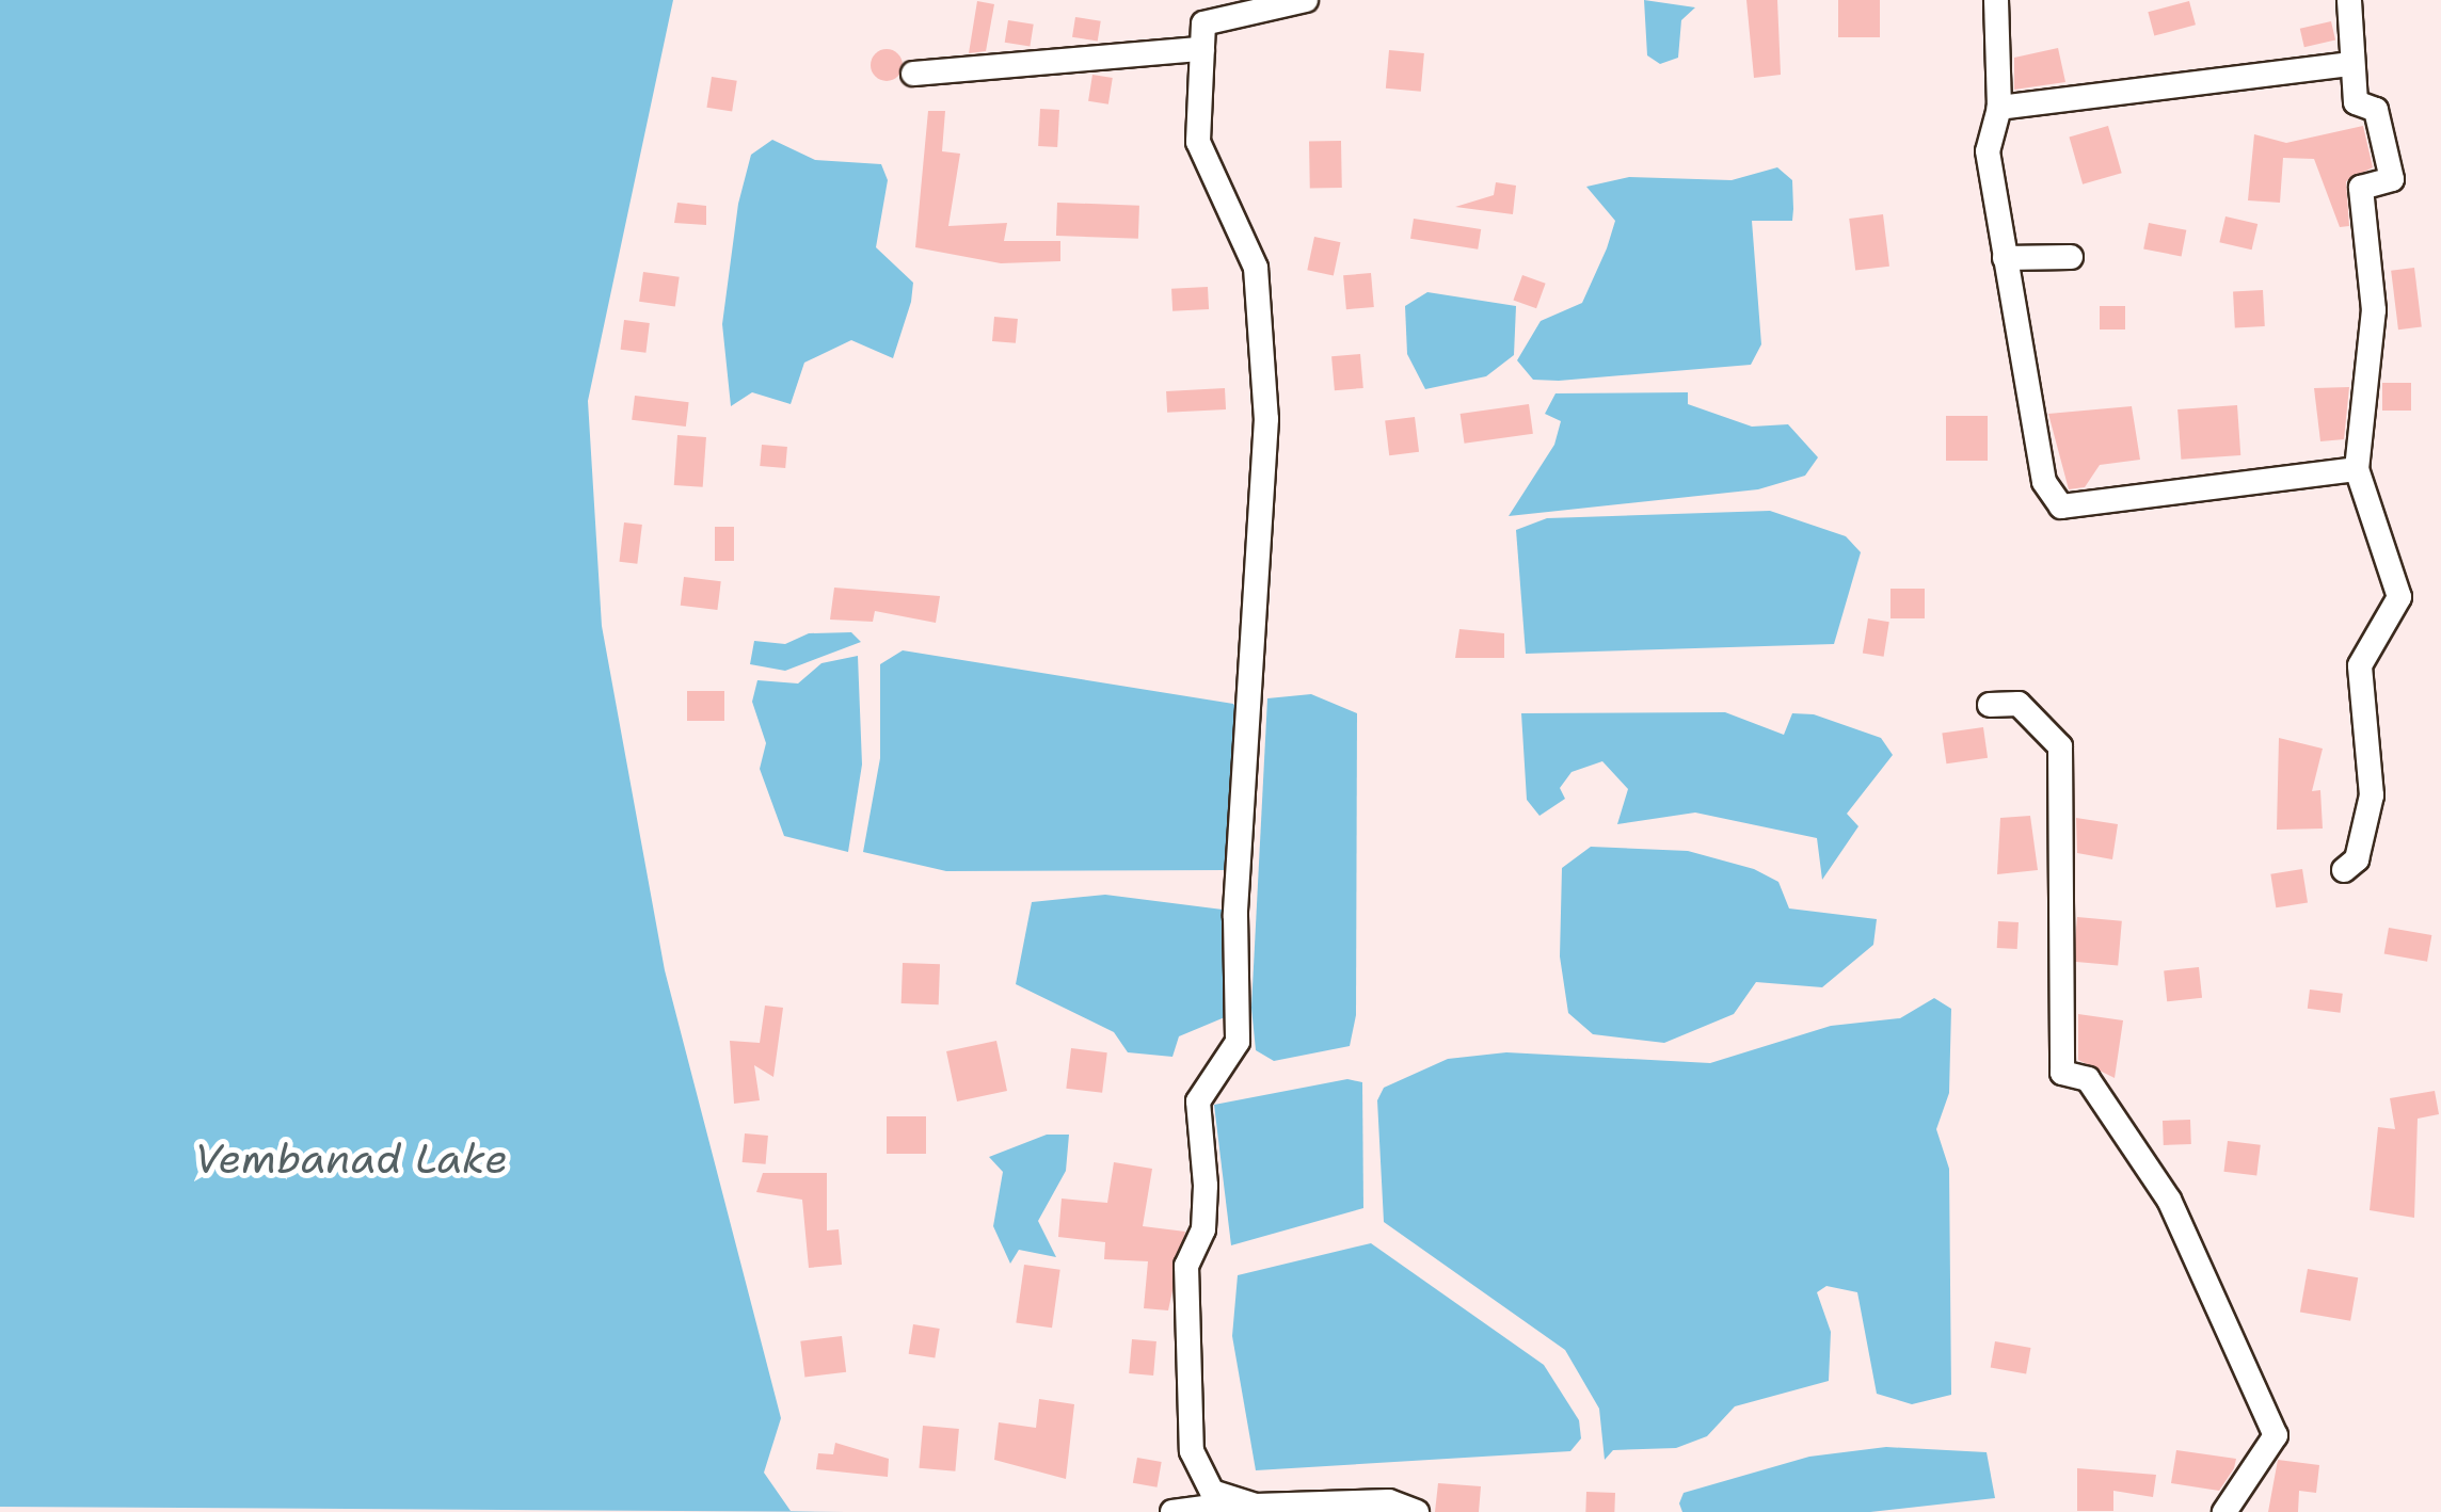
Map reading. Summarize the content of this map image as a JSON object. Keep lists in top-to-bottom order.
{
  "water": ["Vembanad Lake"]
}
